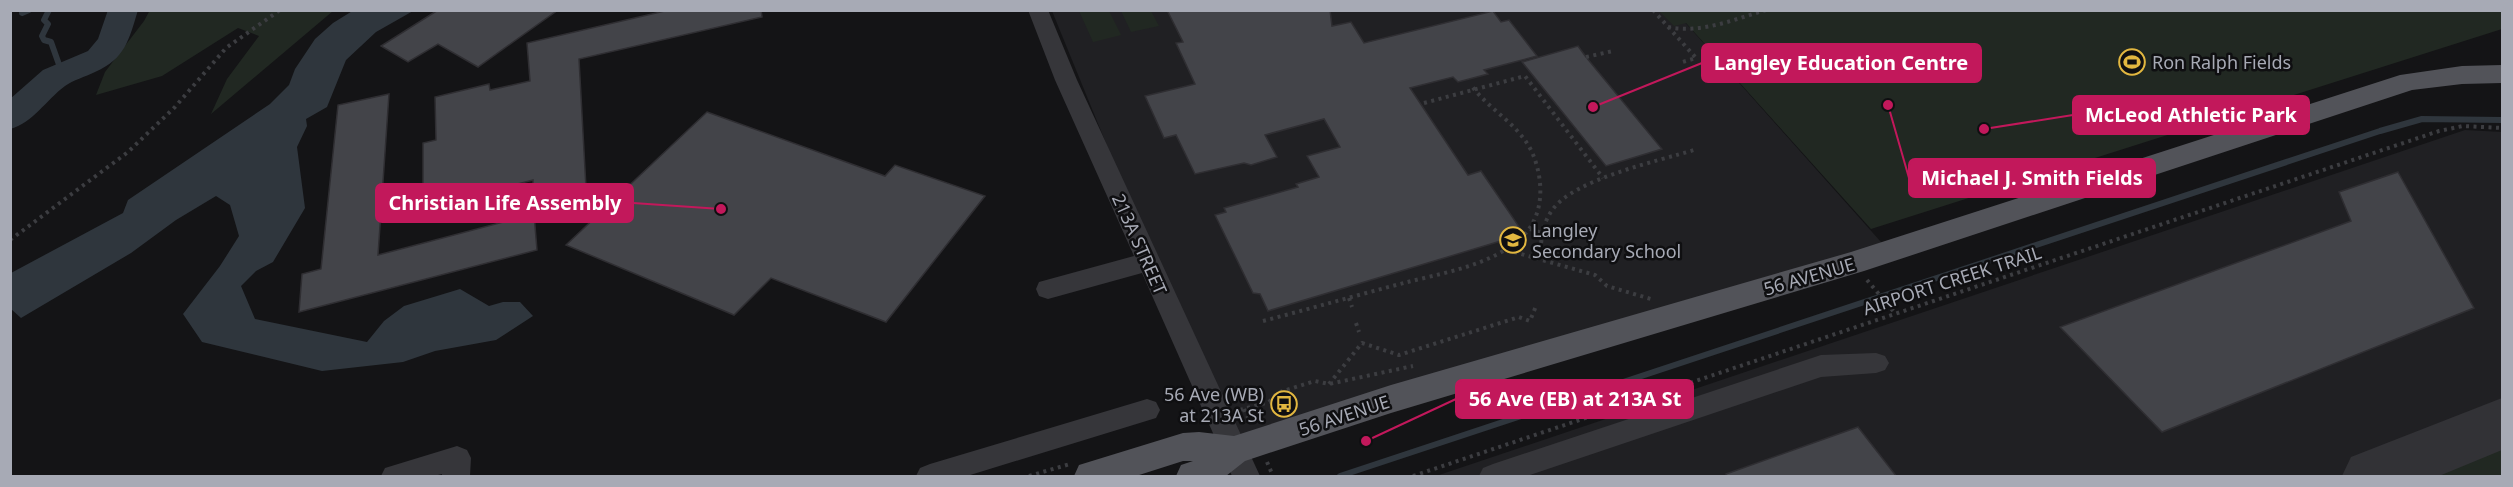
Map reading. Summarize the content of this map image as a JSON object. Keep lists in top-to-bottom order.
{
  "streets": {
    "main road": ["56 AVENUE"],
    "street": ["213A STREET"],
    "path": ["AIRPORT CREEK TRAIL"]
  },
  "crossings": [
    ["213A STREET", "56 AVENUE"]
  ],
  "places": {
    "sports": ["Ron Ralph Fields"],
    "other": [
      "Michael J. Smith Fields",
      "Langley Education Centre",
      "McLeod Athletic Park",
      "Christian Life Assembly",
      "56 Ave (EB) at 213A St"
    ],
    "school or university": ["Langley Secondary School"],
    "bus stop": ["56 Ave (WB) at 213A St"]
  }
}
